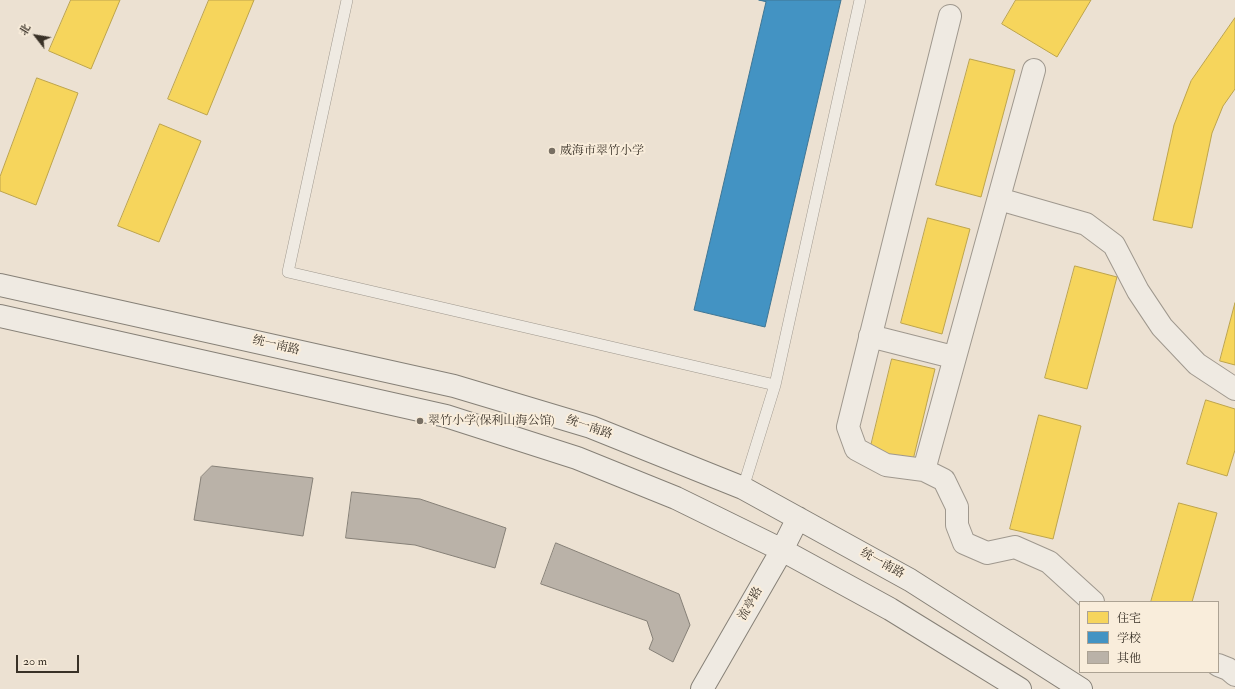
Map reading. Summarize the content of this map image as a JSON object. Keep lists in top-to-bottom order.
{
  "streets": {
    "main road": ["统一南路", "流亭路"]
  },
  "crossings": [
    ["统一南路", "流亭路"]
  ],
  "places": ["威海市翠竹小学", "翠竹小学(保利山海公馆)"],
  "legend": ["住宅", "学校", "其他"],
  "scale_bar": "20 m",
  "north": "top left"
}
